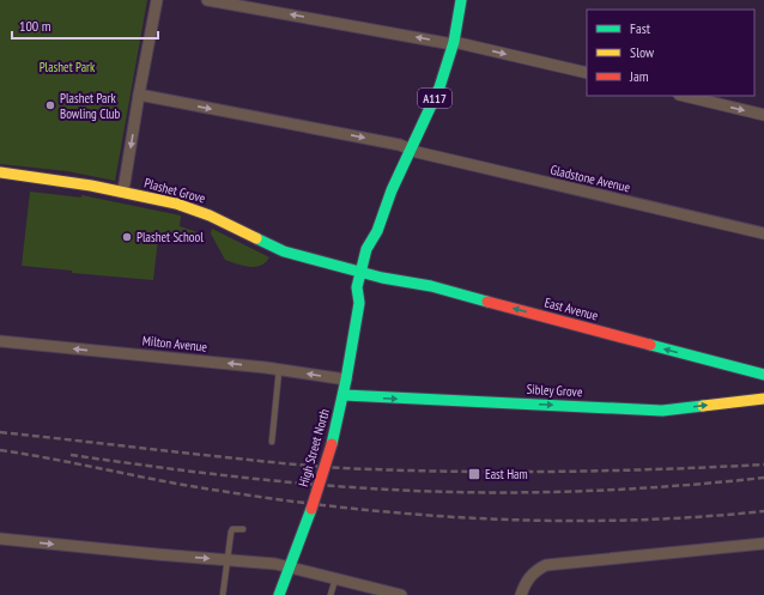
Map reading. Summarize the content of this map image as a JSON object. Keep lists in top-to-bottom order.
{
  "streets": {
    "main road": [
      "A117",
      "Plashet Grove",
      "East Avenue",
      "Sibley Grove",
      "High Street North"
    ],
    "street": ["Gladstone Avenue", "Milton Avenue"]
  },
  "crossings": [
    ["Gladstone Avenue", "High Street North"],
    ["Plashet Grove", "East Avenue"],
    ["Plashet Grove", "High Street North"],
    ["East Avenue", "High Street North"],
    ["Milton Avenue", "High Street North"],
    ["Sibley Grove", "High Street North"]
  ],
  "one_way": [
    "Gladstone Avenue",
    "East Avenue",
    "Milton Avenue",
    "Sibley Grove"
  ],
  "parks": ["Plashet Park"],
  "places": {
    "other": ["Plashet Park Bowling Club", "Plashet School"],
    "transit": ["East Ham"]
  },
  "legend": ["Fast", "Slow", "Jam"],
  "scale_bar": "100 m"
}
